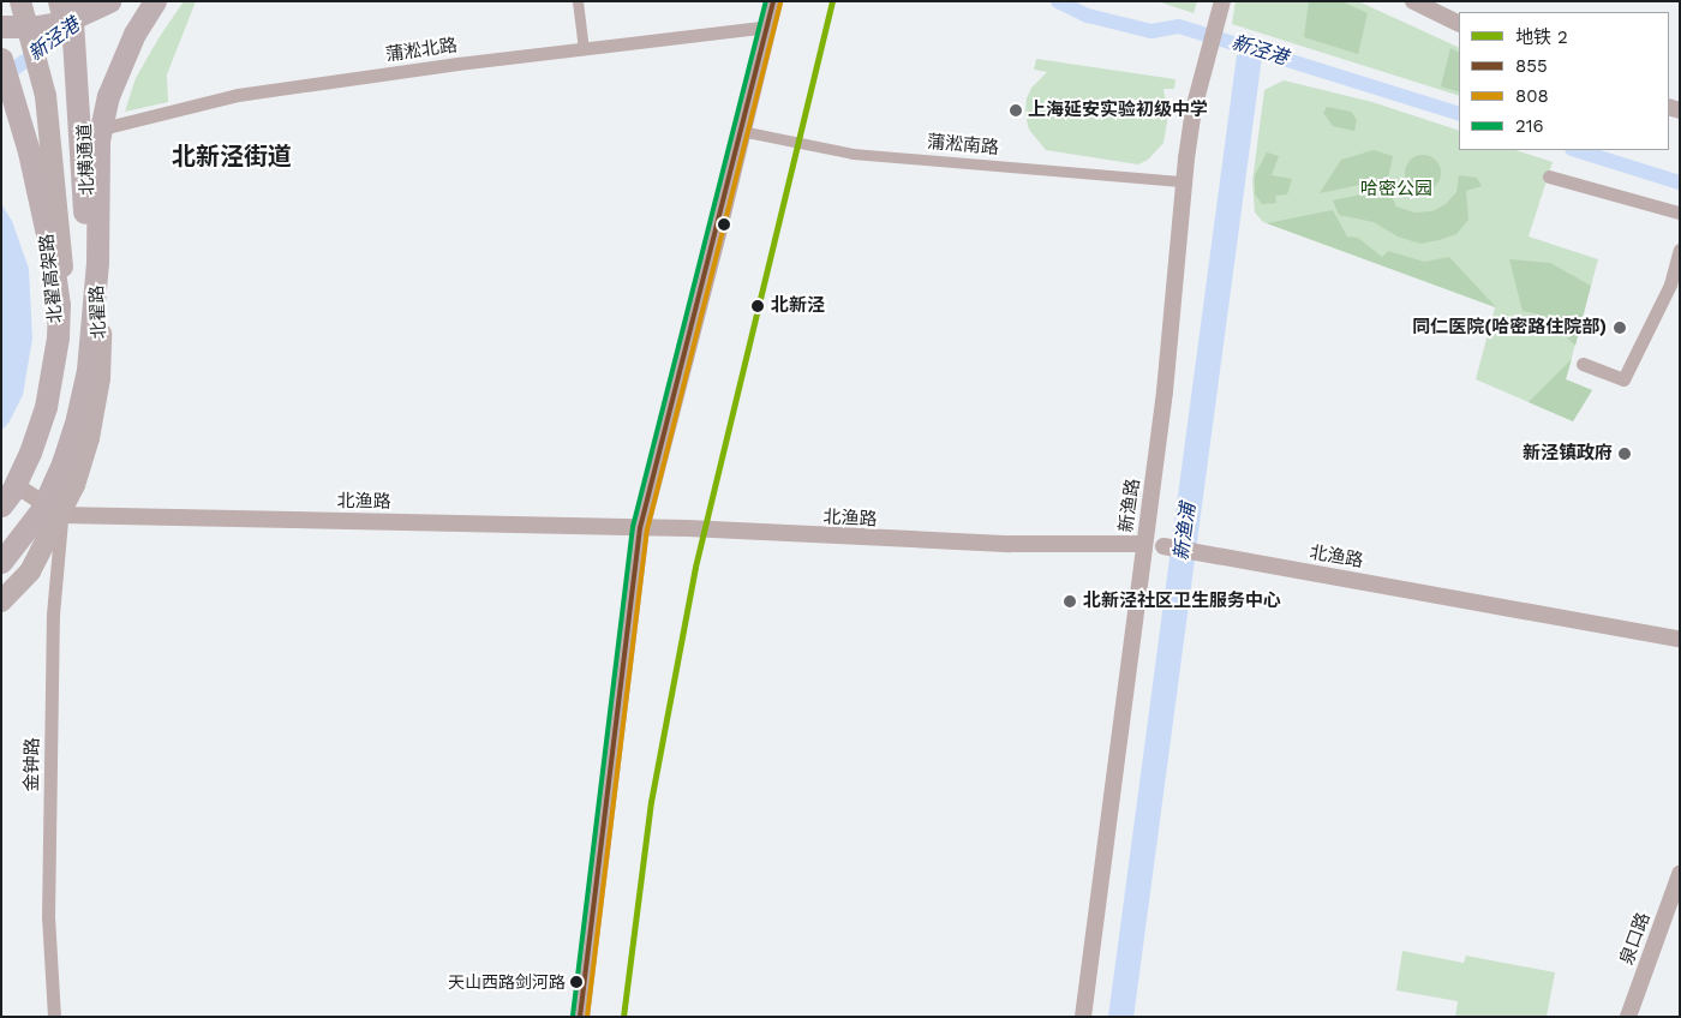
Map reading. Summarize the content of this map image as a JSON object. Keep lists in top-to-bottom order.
{
  "streets": {
    "highway": ["北横通道", "北翟高架路"],
    "main road": ["北翟路"],
    "street": [
      "蒲淞北路",
      "蒲淞南路",
      "北渔路",
      "新渔路",
      "金钟路",
      "泉口路"
    ]
  },
  "crossings": [
    ["蒲淞北路", "北翟路"],
    ["蒲淞南路", "新渔路"],
    ["北横通道", "北翟高架路"],
    ["北翟高架路", "北翟路"],
    ["北翟路", "北渔路"],
    ["北翟路", "金钟路"],
    ["北渔路", "新渔路"],
    ["北渔路", "金钟路"]
  ],
  "districts": ["北新泾街道"],
  "water": ["新泾港", "新渔浦"],
  "parks": ["哈密公园"],
  "places": [
    "上海延安实验初级中学",
    "北新泾",
    "同仁医院(哈密路住院部)",
    "新泾镇政府",
    "北新泾社区卫生服务中心",
    "天山西路剑河路"
  ],
  "lines": [
    "metro line 2",
    "transit line 855",
    "transit line 216",
    "transit line 808"
  ],
  "legend": [
    "地铁 2",
    "855",
    "808",
    "216"
  ]
}
